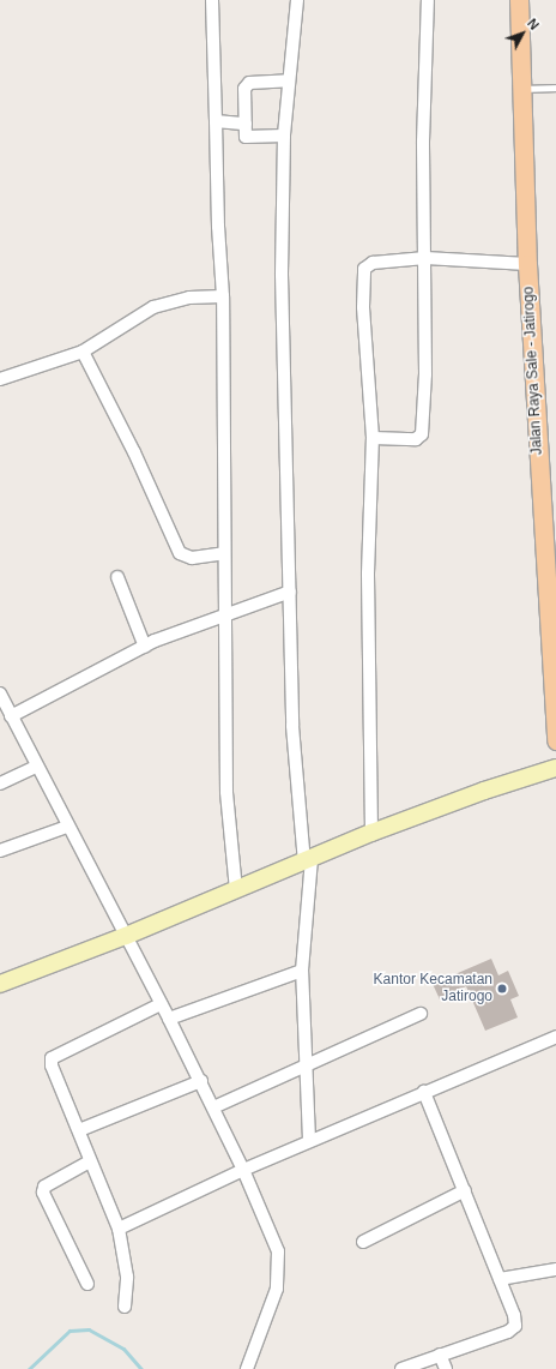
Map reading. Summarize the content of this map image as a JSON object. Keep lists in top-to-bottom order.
{
  "streets": {
    "main road": ["Jalan Raya Sale - Jatirogo"]
  },
  "places": ["Kantor Kecamatan Jatirogo"],
  "north": "top right"
}
